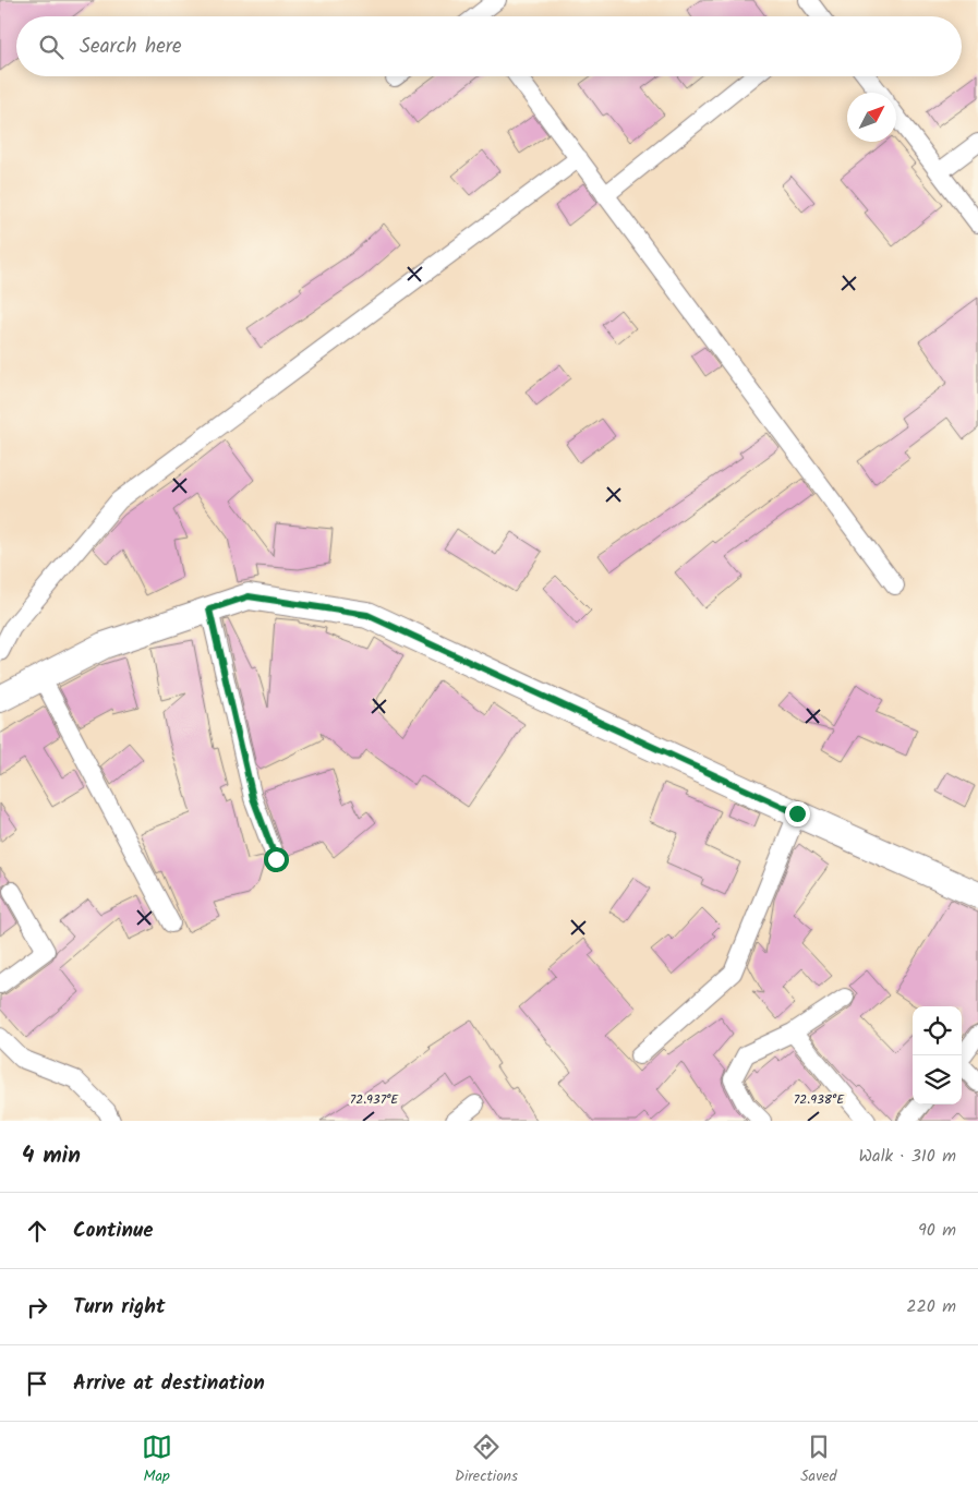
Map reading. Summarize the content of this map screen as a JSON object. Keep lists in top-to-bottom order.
{
  "north": "top right",
  "page": {
    "search": "Search here",
    "heading": ["4 min", "Walk · 310 m"],
    "list": [
      ["Continue", "90 m"],
      ["Turn right", "220 m"],
      "Arrive at destination"
    ],
    "nav": ["Map", "Directions", "Saved"]
  },
  "coordinates": ["72.937°E", "72.938°E"]
}
